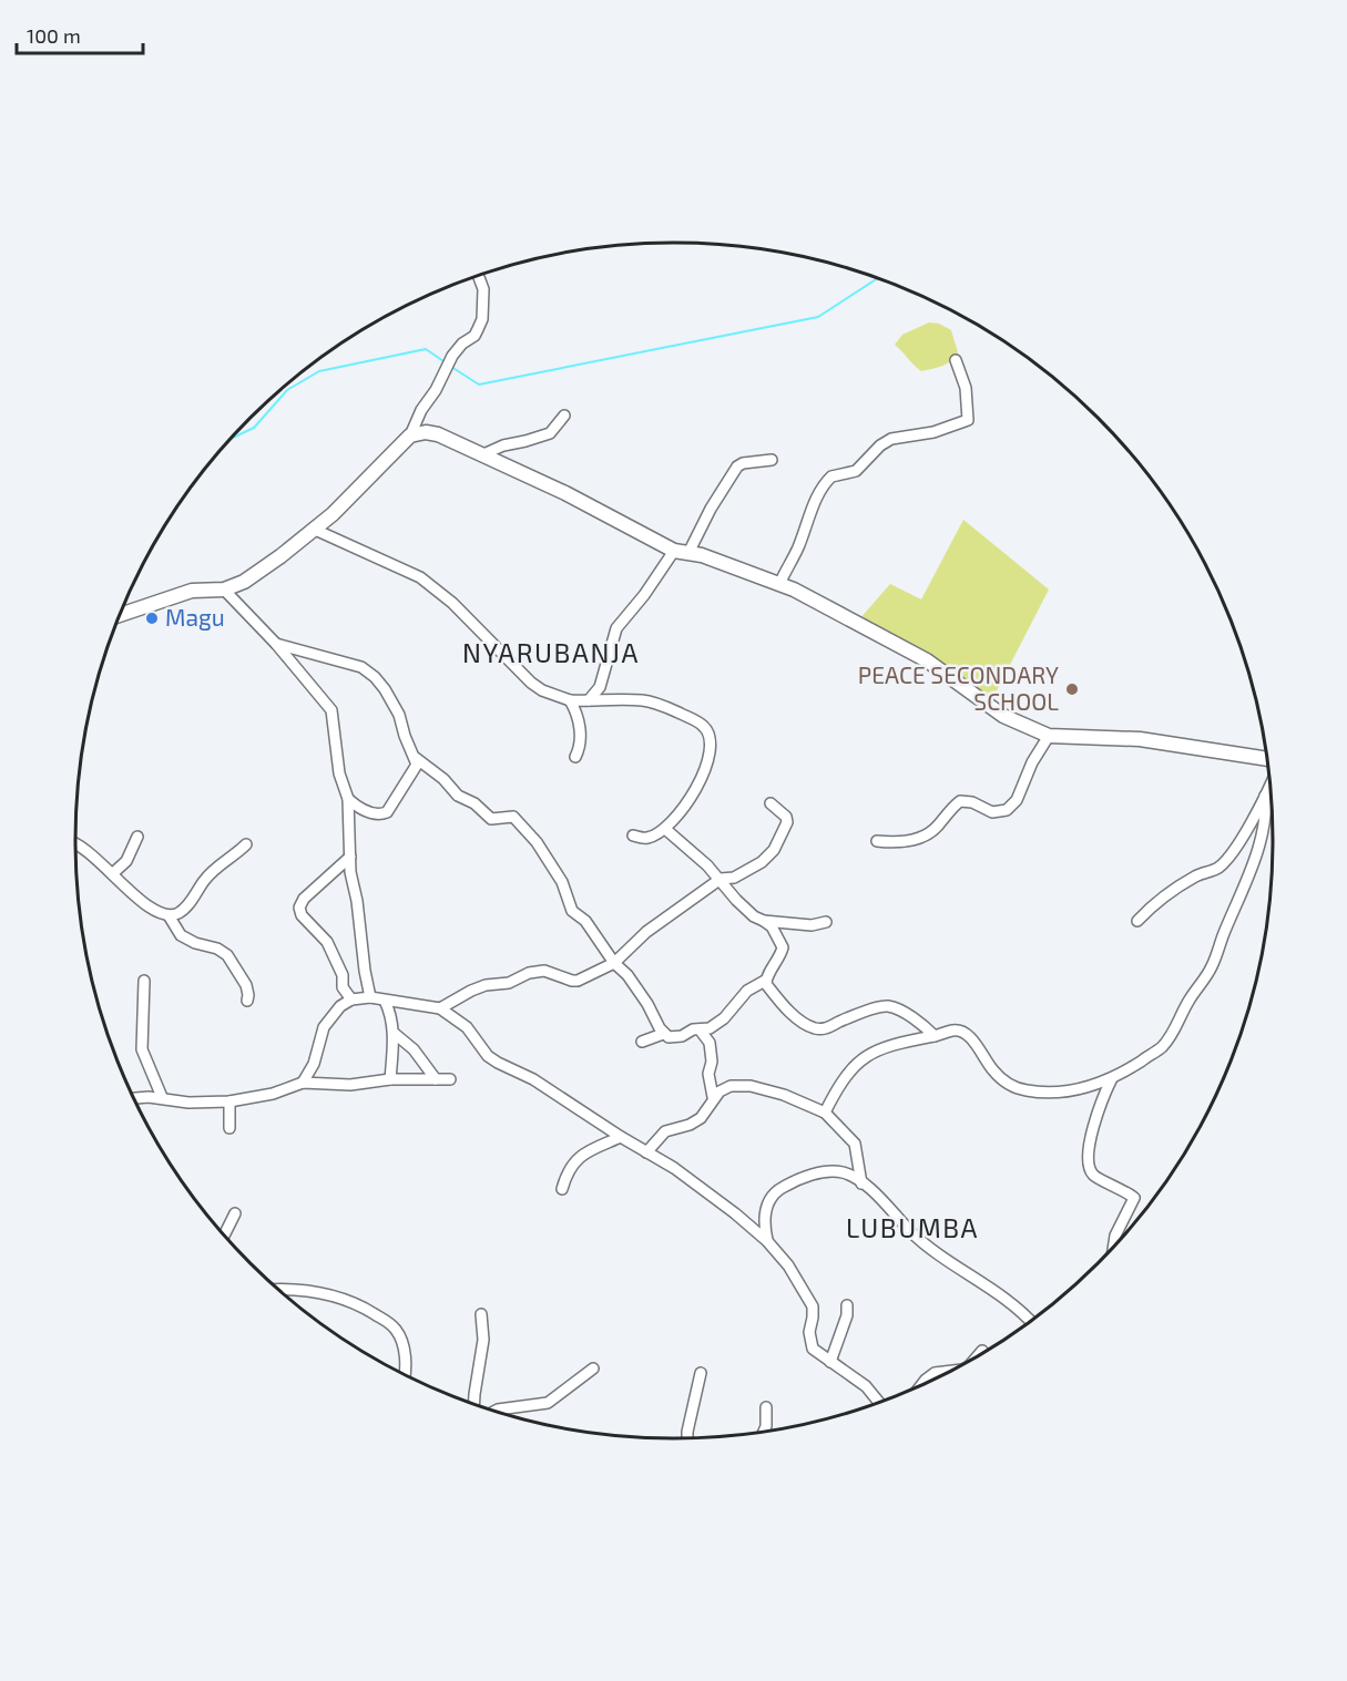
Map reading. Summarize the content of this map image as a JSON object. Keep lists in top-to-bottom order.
{
  "districts": ["NYARUBANJA", "LUBUMBA"],
  "places": ["Magu", "PEACE SECONDARY SCHOOL"],
  "scale_bar": "100 m"
}
